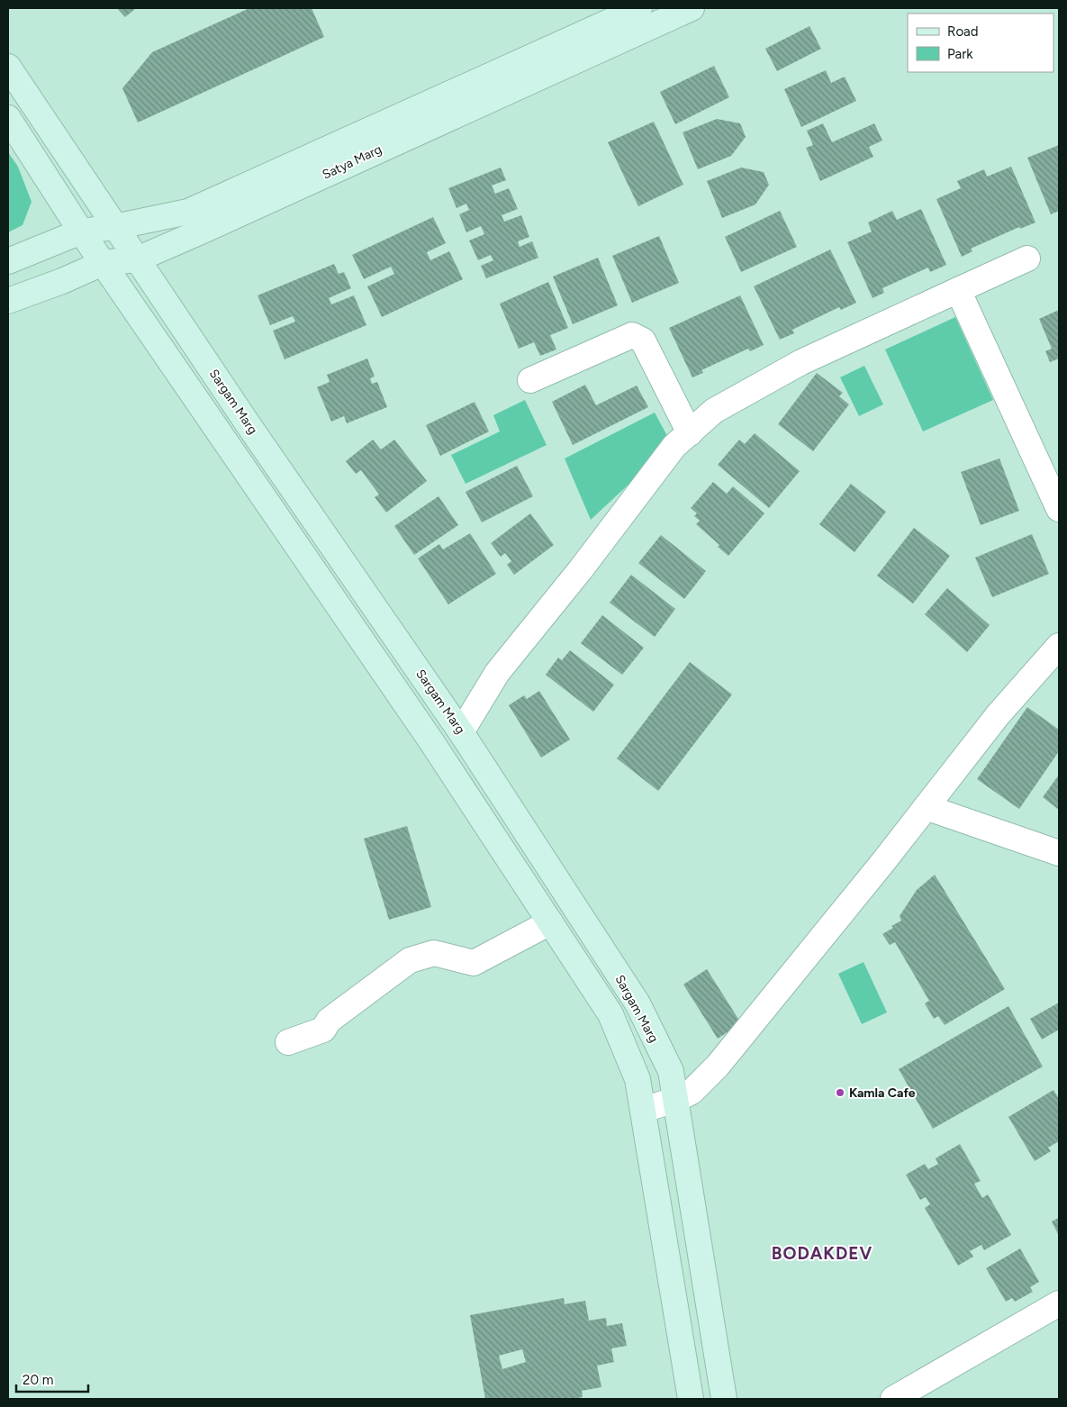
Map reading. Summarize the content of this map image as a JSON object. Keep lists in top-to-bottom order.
{
  "streets": {
    "main road": ["Satya Marg", "Sargam Marg"]
  },
  "crossings": [
    ["Satya Marg", "Sargam Marg"]
  ],
  "districts": ["BODAKDEV"],
  "places": ["Kamla Cafe"],
  "legend": ["Road", "Park"],
  "scale_bar": "20 m"
}
